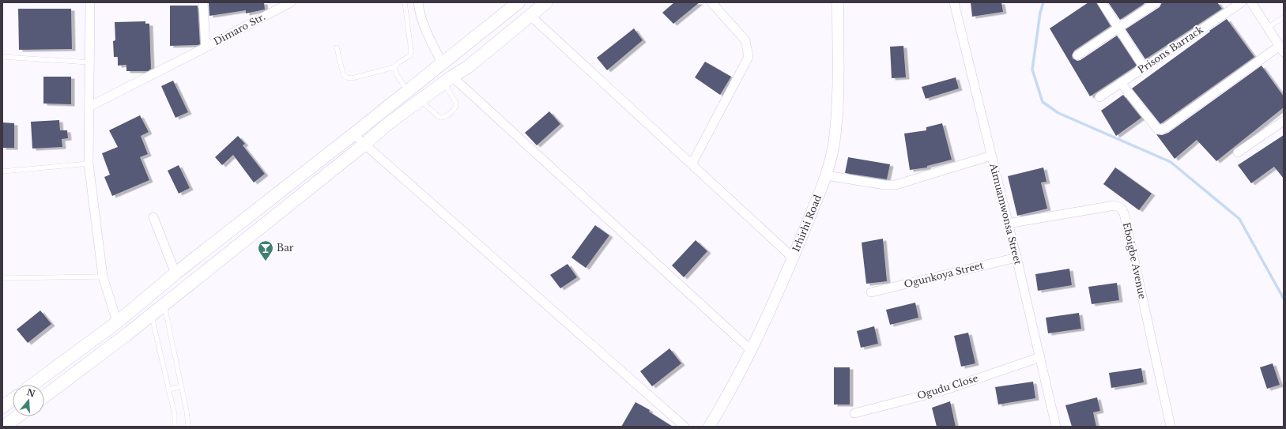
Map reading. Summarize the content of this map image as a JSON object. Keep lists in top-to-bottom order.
{
  "streets": {
    "street": [
      "Dimaro Str.",
      "Prisons Barrack",
      "Aimuamwonsa Street",
      "Irhirhi Road",
      "Eboigbe Avenue",
      "Ogunkoya Street",
      "Ogudu Close"
    ]
  },
  "crossings": [
    ["Aimuamwonsa Street", "Eboigbe Avenue"],
    ["Aimuamwonsa Street", "Ogunkoya Street"],
    ["Aimuamwonsa Street", "Ogudu Close"]
  ],
  "places": {
    "bar": ["Bar"]
  },
  "north": "top"
}
